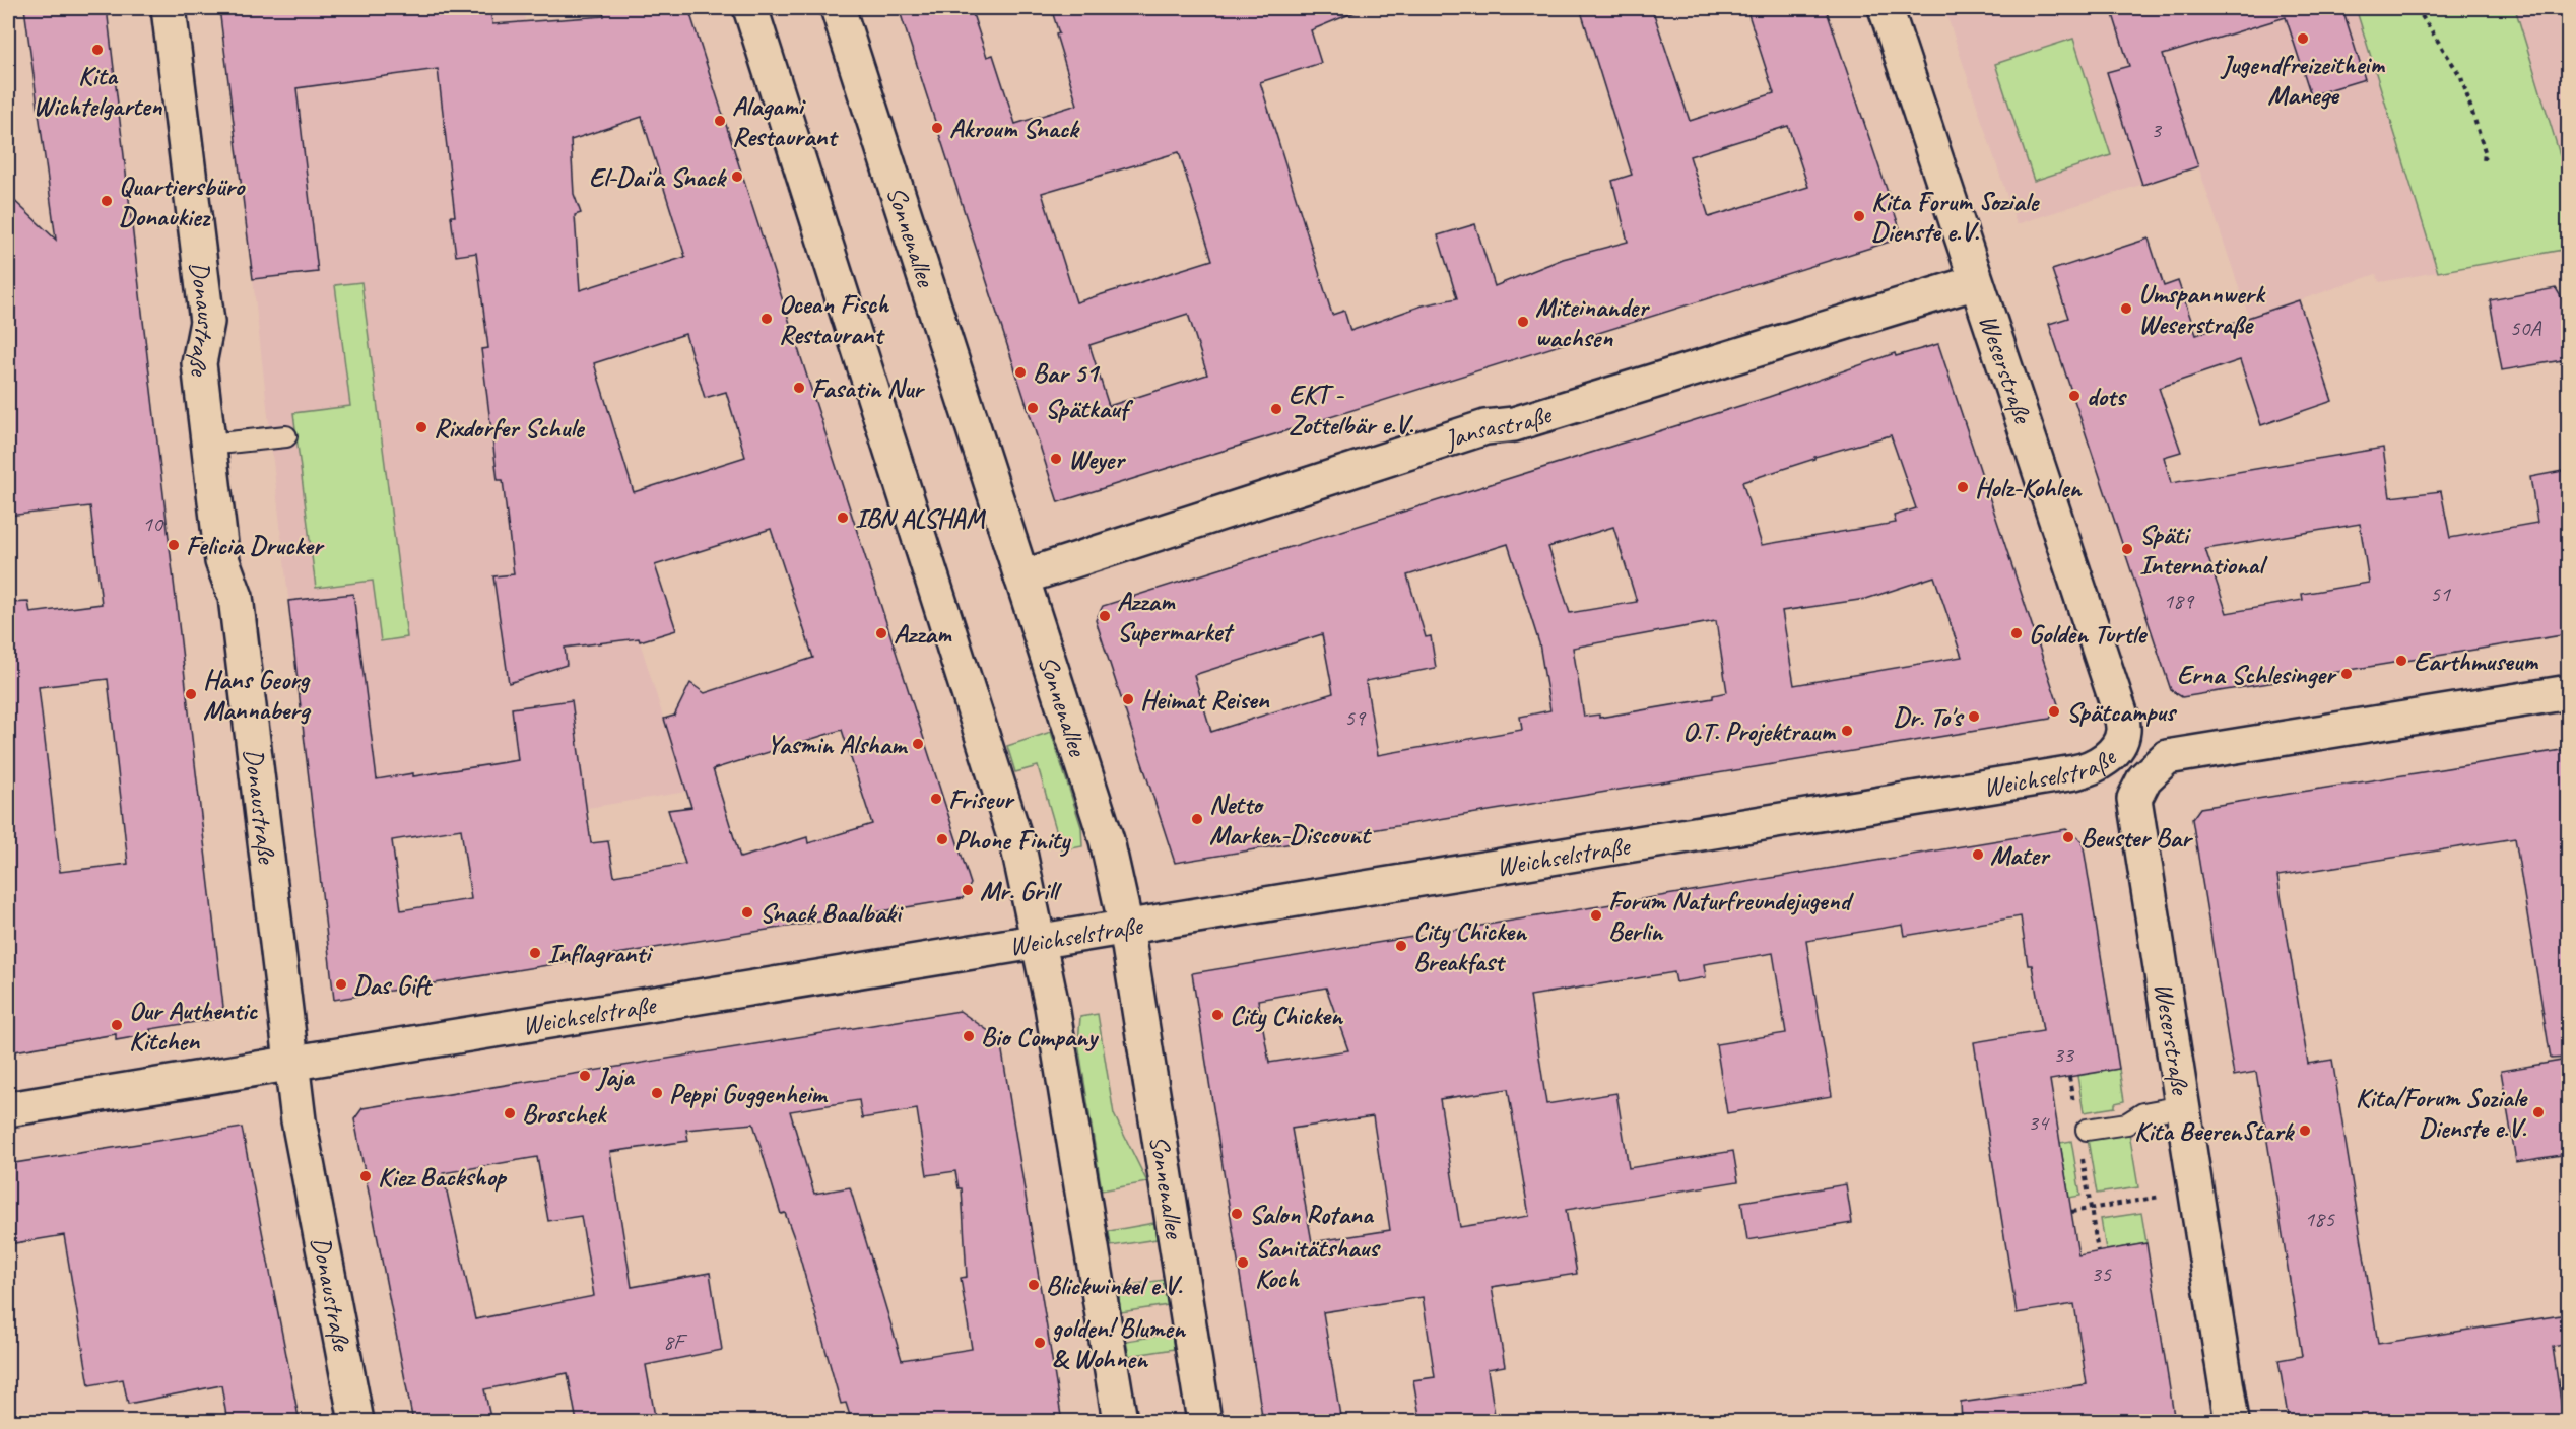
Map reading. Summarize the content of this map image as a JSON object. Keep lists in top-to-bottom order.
{
  "streets": {
    "street": [
      "Sonnenallee",
      "Donaustraße",
      "Weserstraße",
      "Jansastraße",
      "Weichselstraße"
    ]
  },
  "crossings": [
    ["Sonnenallee", "Jansastraße"],
    ["Sonnenallee", "Weichselstraße"],
    ["Donaustraße", "Weichselstraße"],
    ["Weserstraße", "Jansastraße"],
    ["Weserstraße", "Weichselstraße"]
  ],
  "places": [
    "Jugendfreizeitheim Manege",
    "Kita Wichtelgarten",
    "Alagami Restaurant",
    "Akroum Snack",
    "El-Dai'a Snack",
    "Quartiersbüro Donaukiez",
    "Kita Forum Soziale Dienste e.V.",
    "Umspannwerk Weserstraße",
    "Ocean Fisch Restaurant",
    "Miteinander wachsen",
    "Bar 51",
    "Fasatin Nur",
    "dots",
    "Spätkauf",
    "EKT - Zottelbär e.V.",
    "Rixdorfer Schule",
    "Weyer",
    "Holz-Kohlen",
    "IBN ALSHAM",
    "Felicia Drucker",
    "Späti International",
    "Azzam Supermarket",
    "Azzam",
    "Golden Turtle",
    "Earthmuseum",
    "Erna Schlesinger",
    "Hans Georg Mannaberg",
    "Heimat Reisen",
    "Spätcampus",
    "Dr. To's",
    "O.T. Projektraum",
    "Yasmin Alsham",
    "Friseur",
    "Netto Marken-Discount",
    "Beuster Bar",
    "Phone Finity",
    "Mater",
    "Mr. Grill",
    "Snack Baalbaki",
    "Forum Naturfreundejugend Berlin",
    "City Chicken Breakfast",
    "Inflagranti",
    "Das Gift",
    "City Chicken",
    "Our Authentic Kitchen",
    "Bio Company",
    "Jaja",
    "Peppi Guggenheim",
    "Kita/Forum Soziale Dienste e.V.",
    "Broschek",
    "Kita BeerenStark",
    "Kiez Backshop",
    "Salon Rotana",
    "Sanitätshaus Koch",
    "Blickwinkel e.V.",
    "golden! Blumen & Wohnen"
  ],
  "house_numbers": [
    "3",
    "50A",
    "10",
    "51",
    "189",
    "59",
    "33",
    "34",
    "185",
    "35",
    "8F"
  ]
}
